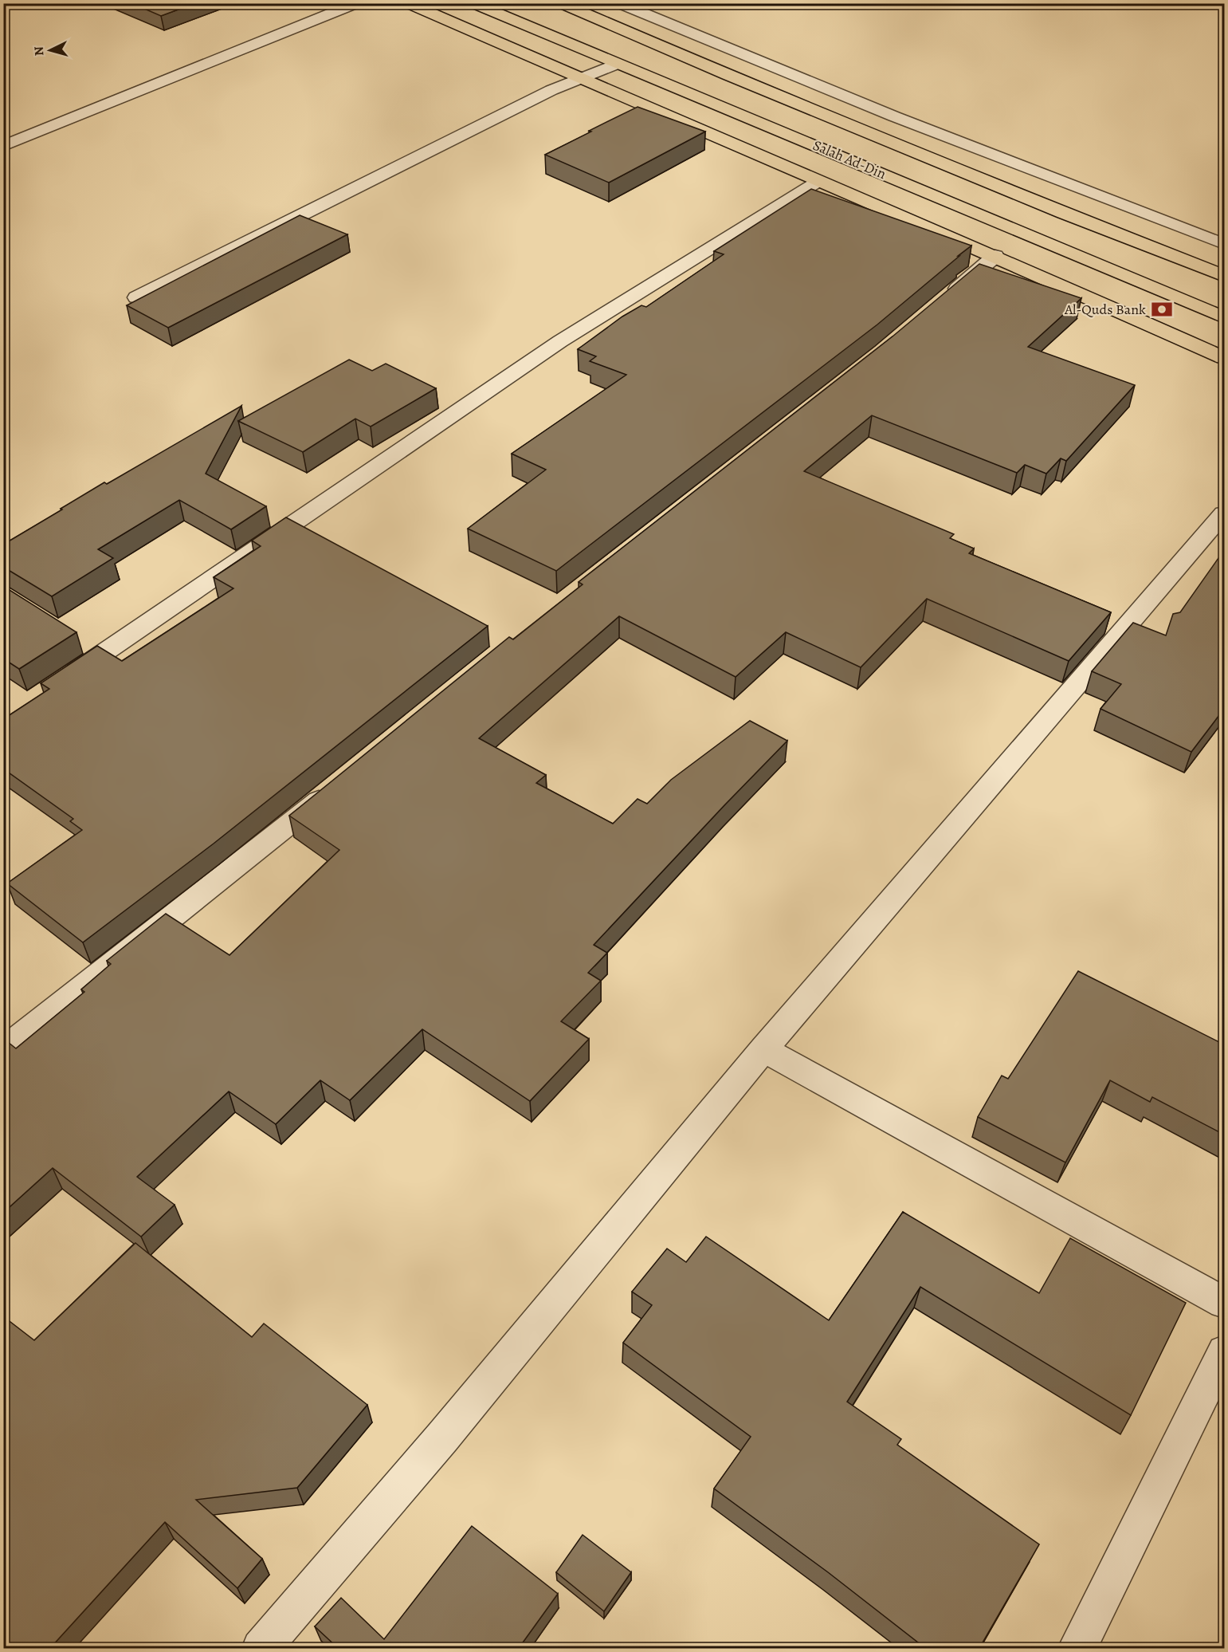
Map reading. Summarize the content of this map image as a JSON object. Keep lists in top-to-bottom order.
{
  "streets": {
    "main road": ["Salah Ad-Din"]
  },
  "places": {
    "bank": ["Al-Quds Bank"]
  },
  "north": "left"
}
